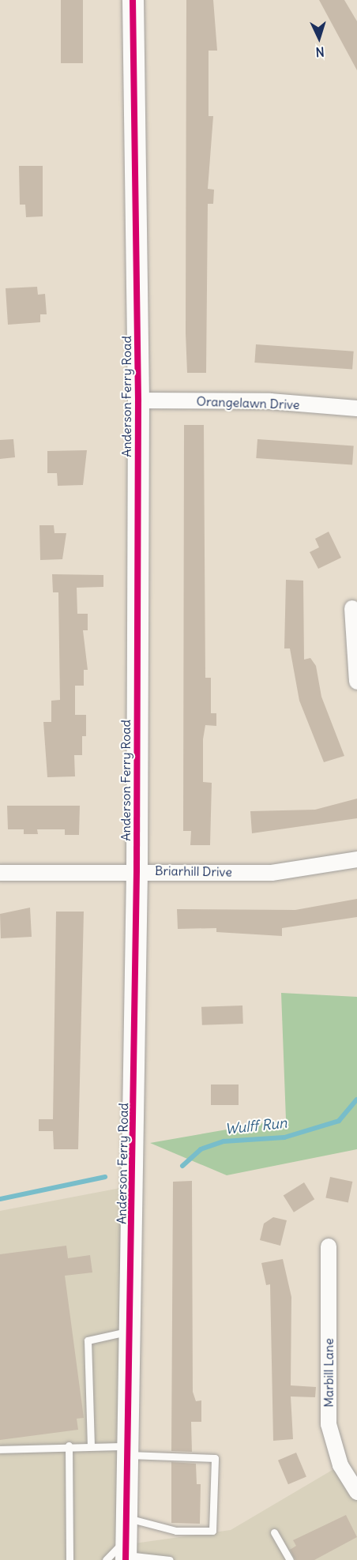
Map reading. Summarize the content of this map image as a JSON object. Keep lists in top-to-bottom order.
{
  "streets": {
    "street": [
      "Anderson Ferry Road",
      "Orangelawn Drive",
      "Briarhill Drive",
      "Marbill Lane"
    ]
  },
  "crossings": [
    ["Anderson Ferry Road", "Orangelawn Drive"],
    ["Anderson Ferry Road", "Briarhill Drive"]
  ],
  "water": ["Wulff Run"],
  "north": "bottom"
}
